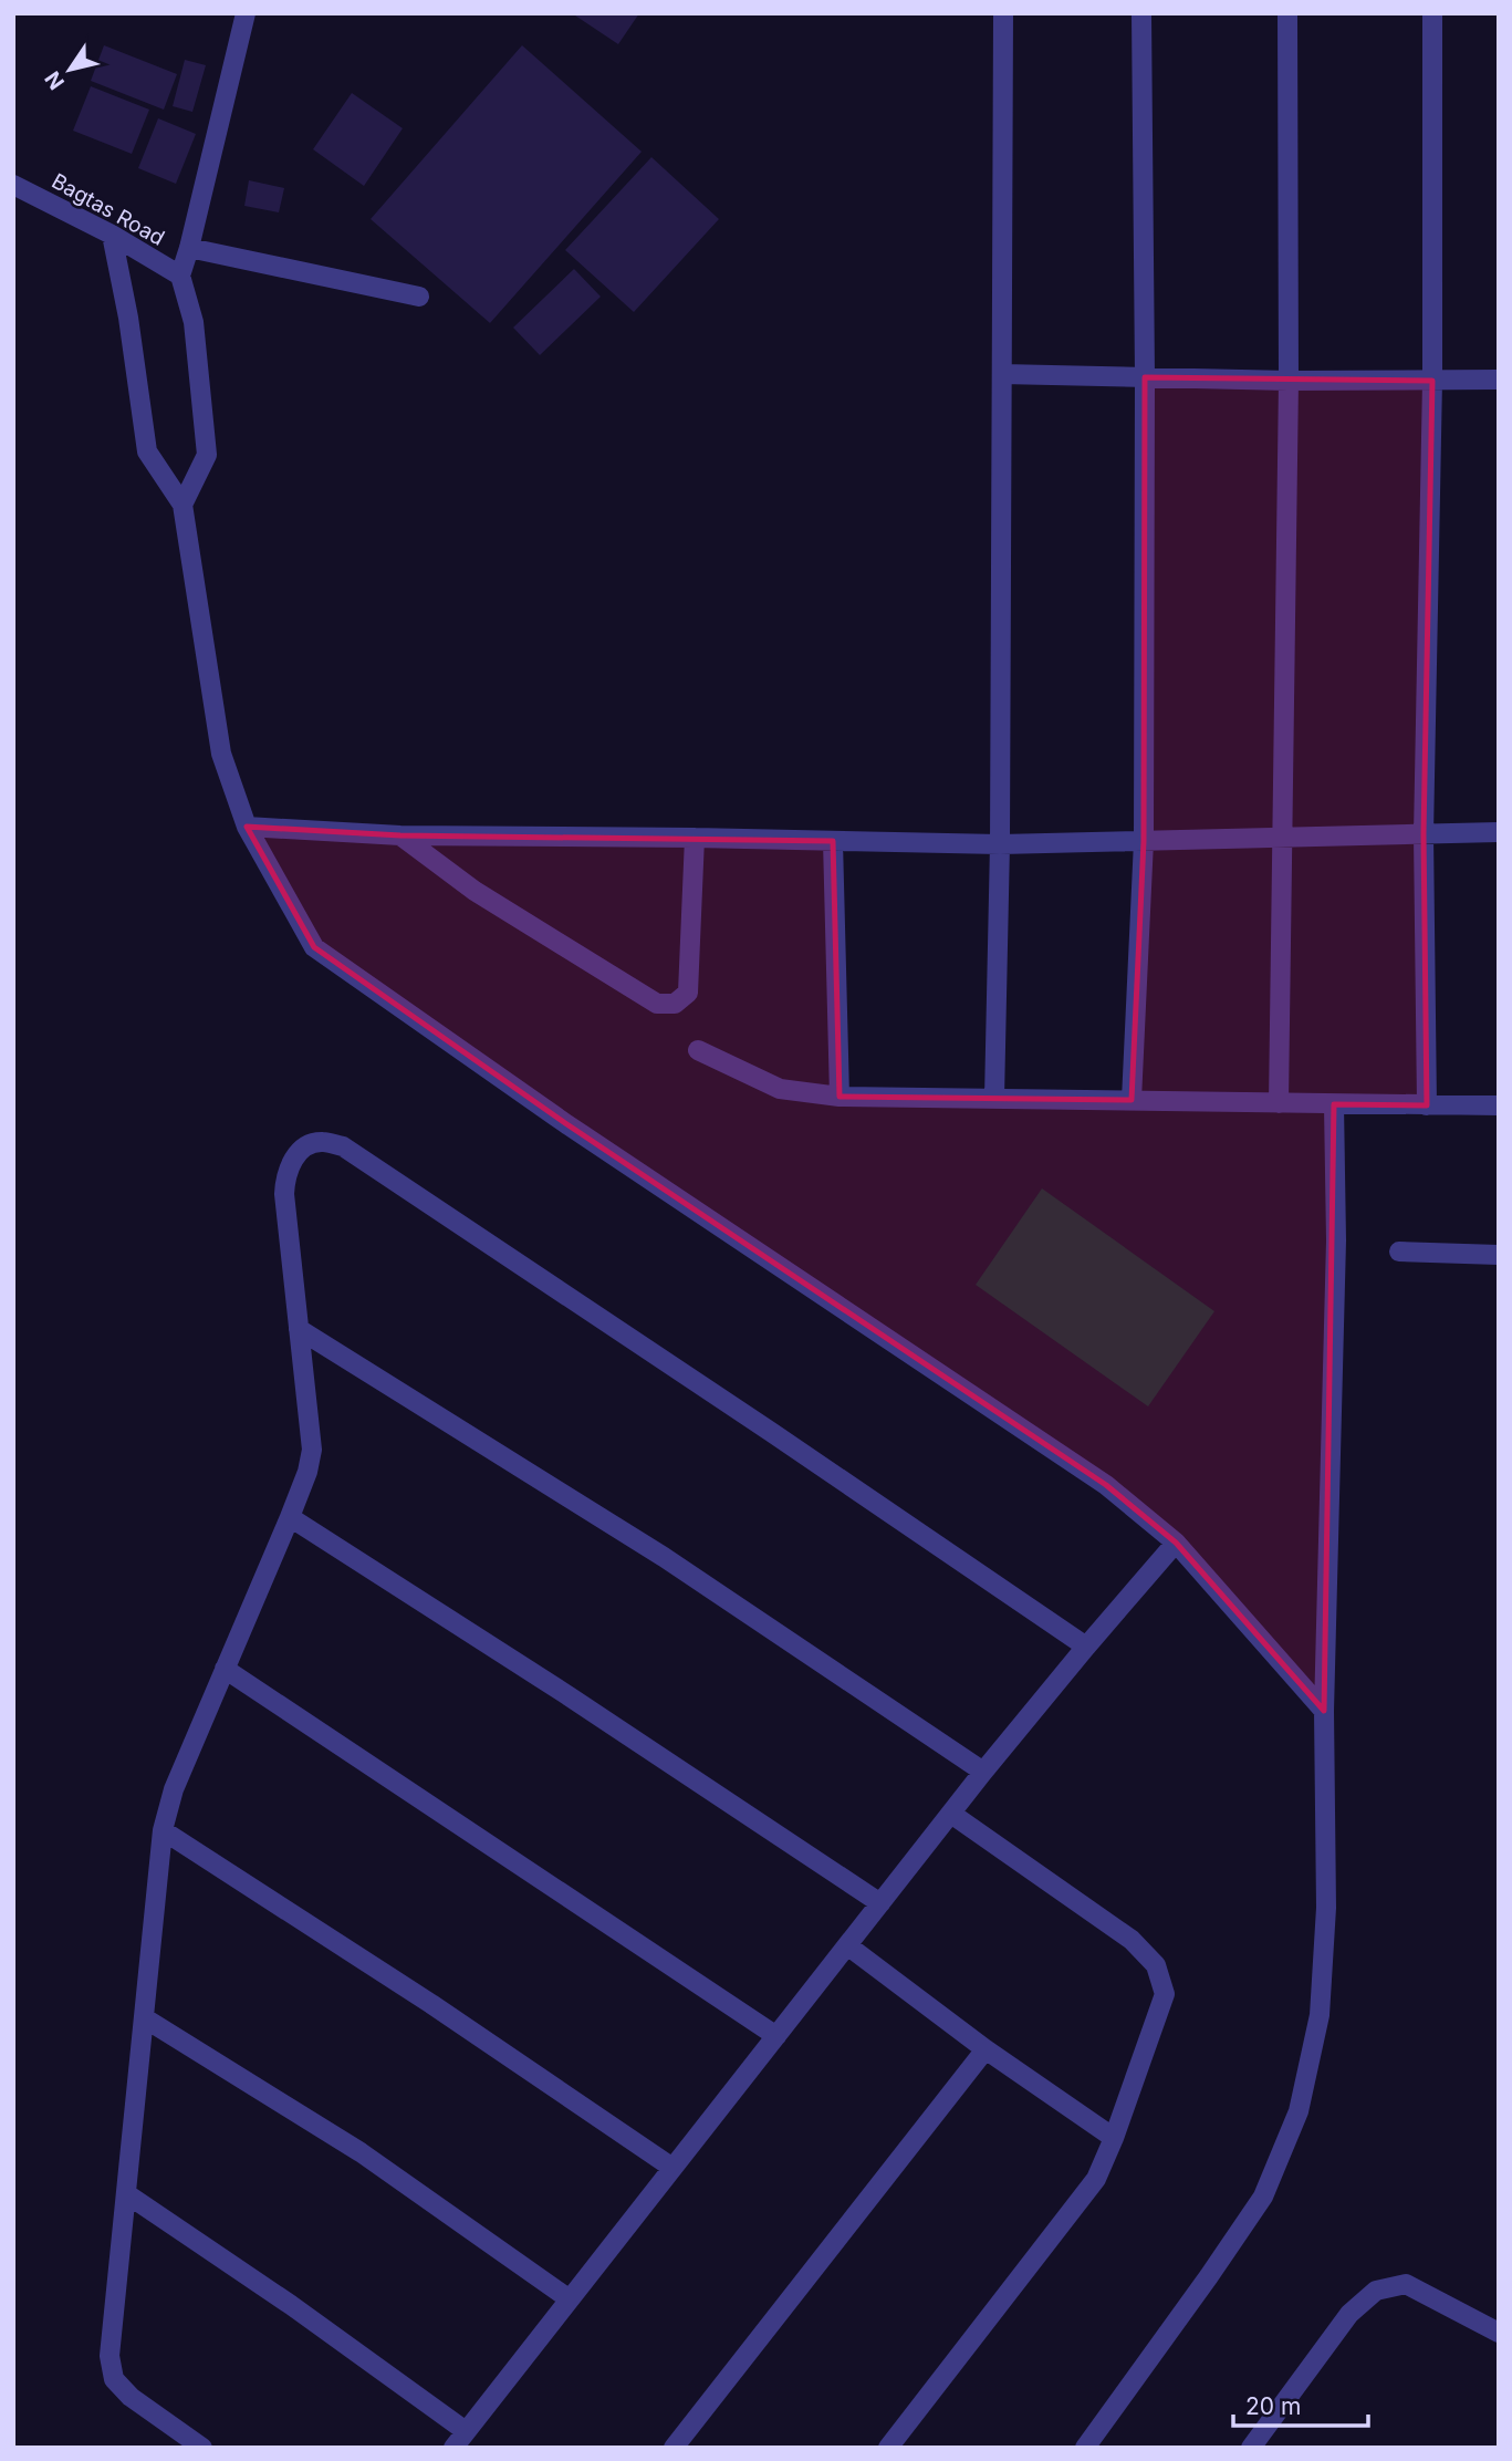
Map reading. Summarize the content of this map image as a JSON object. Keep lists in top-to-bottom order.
{
  "streets": {
    "street": ["Bagtas Road"]
  },
  "scale_bar": "20 m",
  "north": "bottom left"
}
